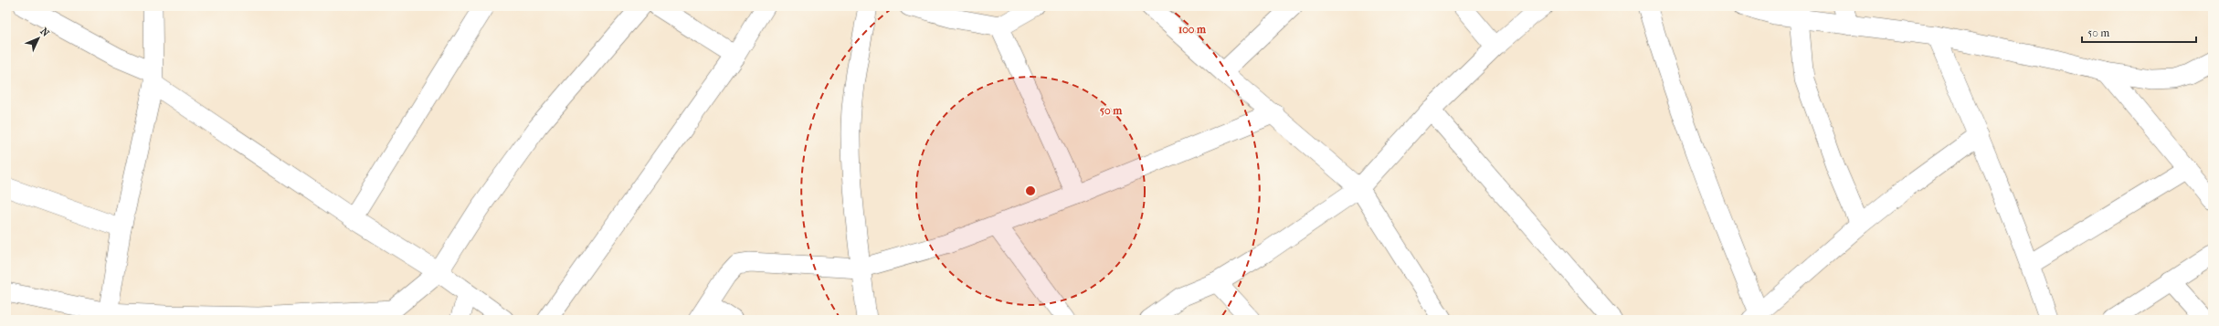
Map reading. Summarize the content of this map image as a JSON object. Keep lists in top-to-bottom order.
{
  "scale_bar": "50 m",
  "north": "top right",
  "rings": ["100 m", "50 m"]
}
